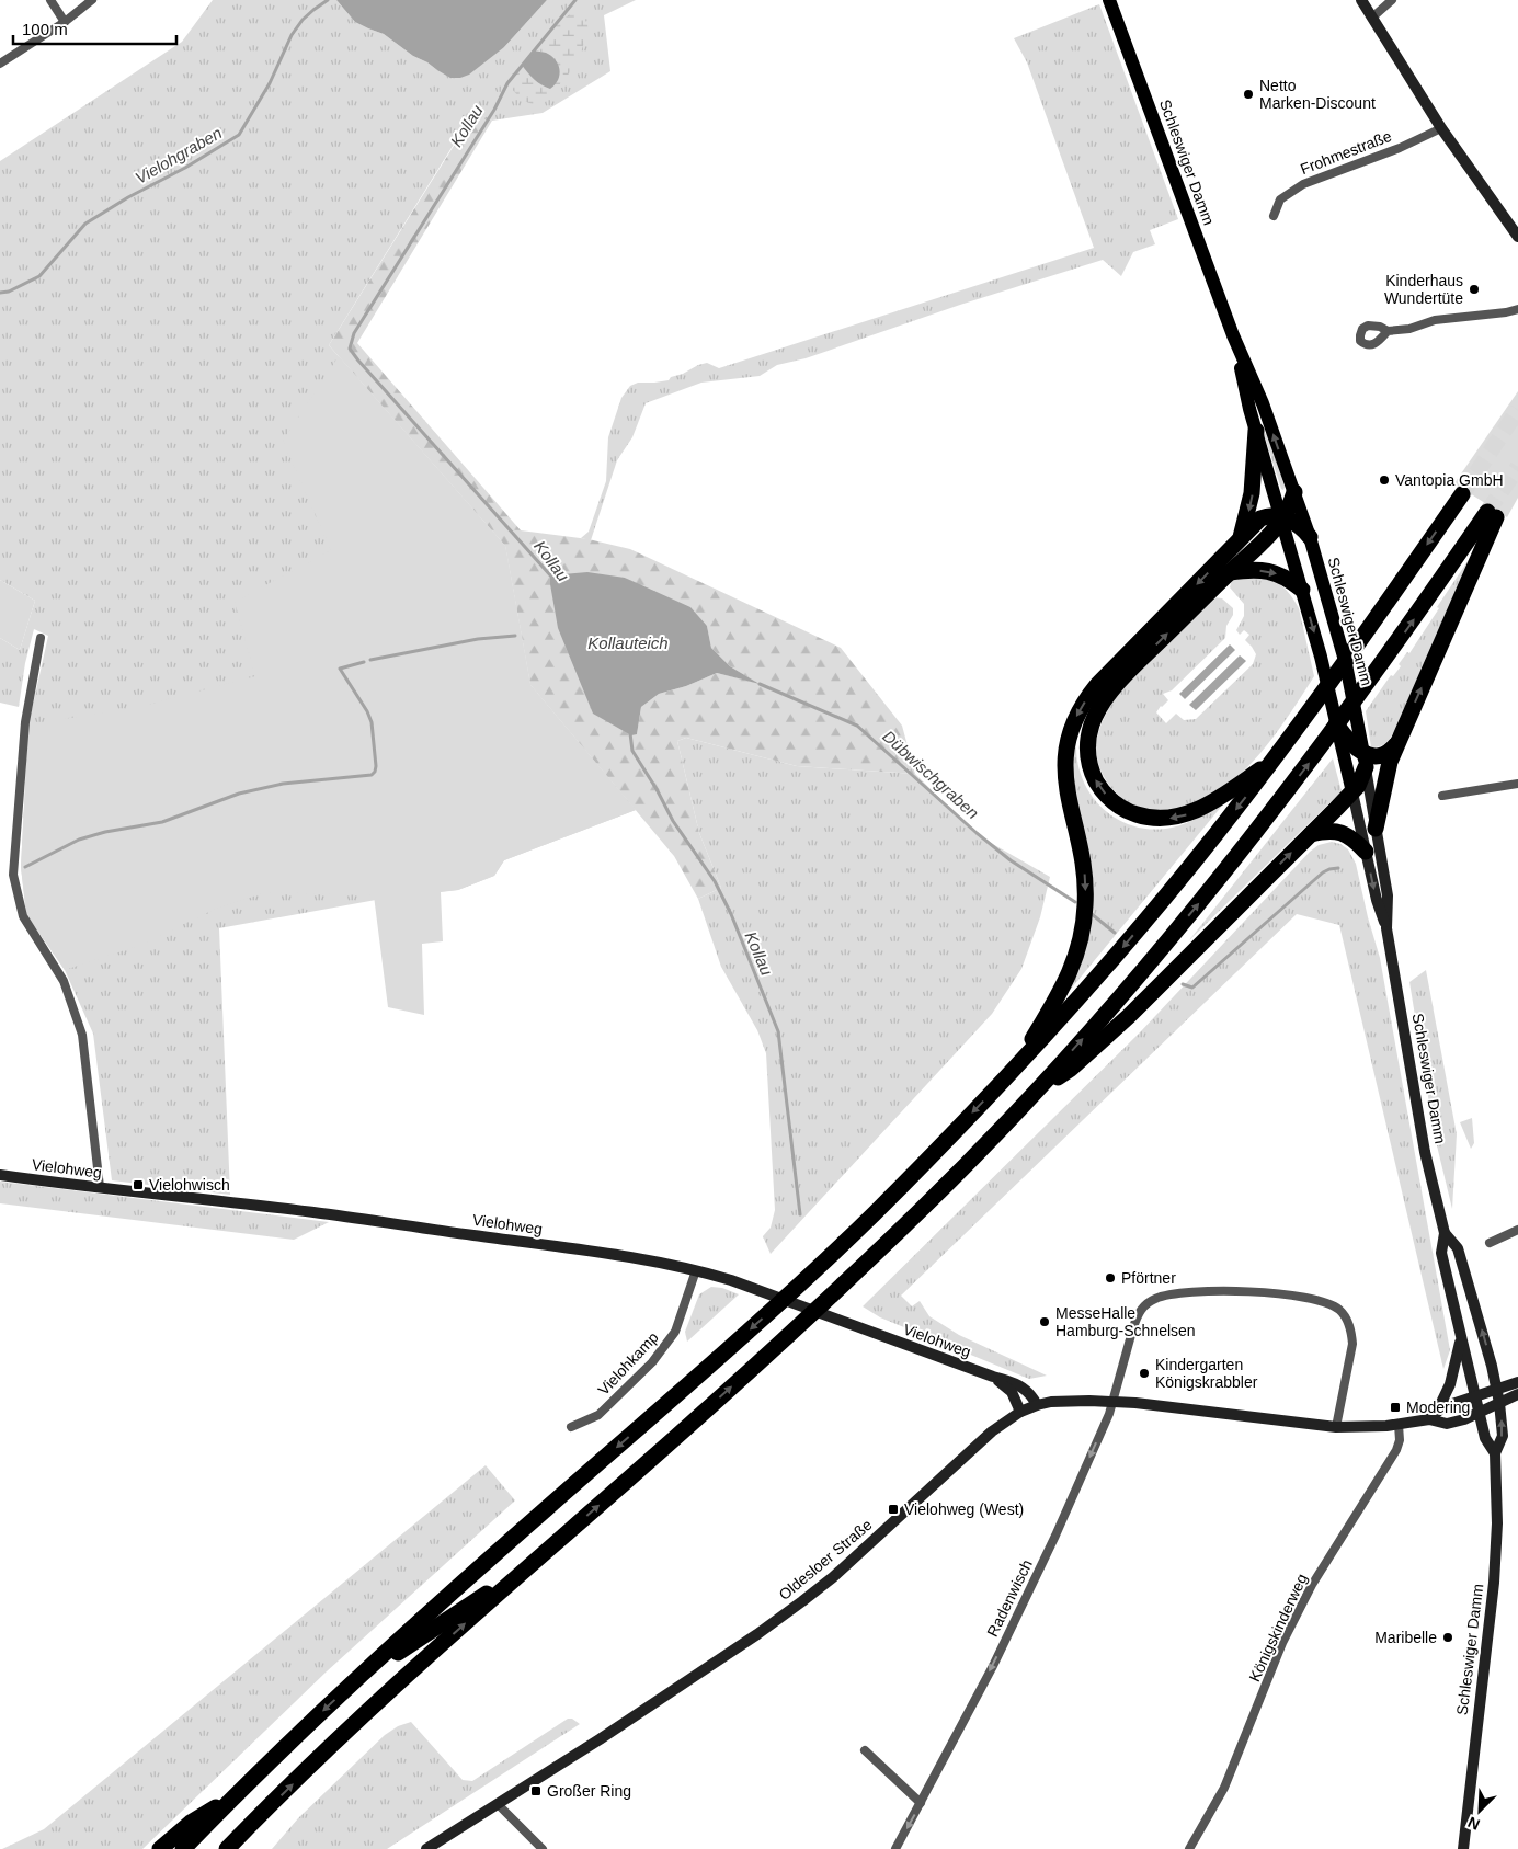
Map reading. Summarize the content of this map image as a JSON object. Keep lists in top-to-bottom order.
{
  "streets": {
    "main road": ["Schleswiger Damm", "Vielohweg", "Oldesloer Straße"],
    "street": [
      "Frohmestraße",
      "Vielohkamp",
      "Radenwisch",
      "Königskinderweg"
    ]
  },
  "crossings": [
    ["Schleswiger Damm", "Oldesloer Straße"],
    ["Vielohweg", "Vielohkamp"],
    ["Vielohweg", "Oldesloer Straße"],
    ["Oldesloer Straße", "Radenwisch"],
    ["Oldesloer Straße", "Königskinderweg"]
  ],
  "one_way": ["Radenwisch"],
  "water": [
    "Kollau",
    "Vielohgraben",
    "Kollauteich",
    "Dübwischgraben"
  ],
  "places": {
    "other": [
      "Netto Marken-Discount",
      "Kinderhaus Wundertüte",
      "Vantopia GmbH",
      "Pförtner",
      "MesseHalle Hamburg-Schnelsen",
      "Kindergarten Königskrabbler",
      "Maribelle"
    ],
    "transit": [
      "Vielohwisch",
      "Modering",
      "Vielohweg (West)",
      "Großer Ring"
    ]
  },
  "scale_bar": "100 m",
  "north": "bottom left"
}
